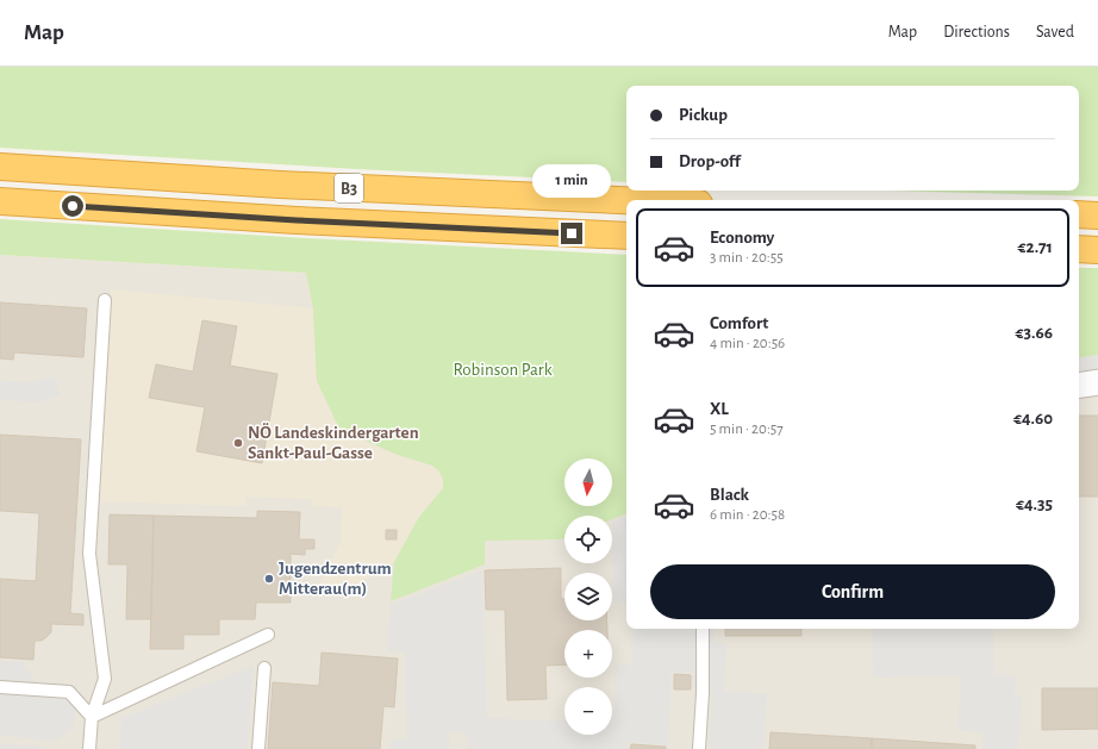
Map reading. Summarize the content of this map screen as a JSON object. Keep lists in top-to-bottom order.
{
  "streets": {
    "highway": ["B3"]
  },
  "parks": ["Robinson Park"],
  "places": ["NÖ Landeskindergarten Sankt-Paul-Gasse", "Jugendzentrum Mitterau(m)"],
  "north": "bottom",
  "page": {
    "header": "Map",
    "nav": ["Map", "Directions", "Saved"],
    "banner": ["Pickup", "Drop-off"],
    "bubble": "1 min",
    "list": [
      {
        "name": "Economy",
        "note": "3 min · 20:55",
        "value": "€2.71"
      },
      {
        "name": "Comfort",
        "note": "4 min · 20:56",
        "value": "€3.66"
      },
      {
        "name": "XL",
        "note": "5 min · 20:57",
        "value": "€4.60"
      },
      {
        "name": "Black",
        "note": "6 min · 20:58",
        "value": "€4.35"
      }
    ],
    "map_buttons": ["+", "−"],
    "buttons": "Confirm"
  }
}
